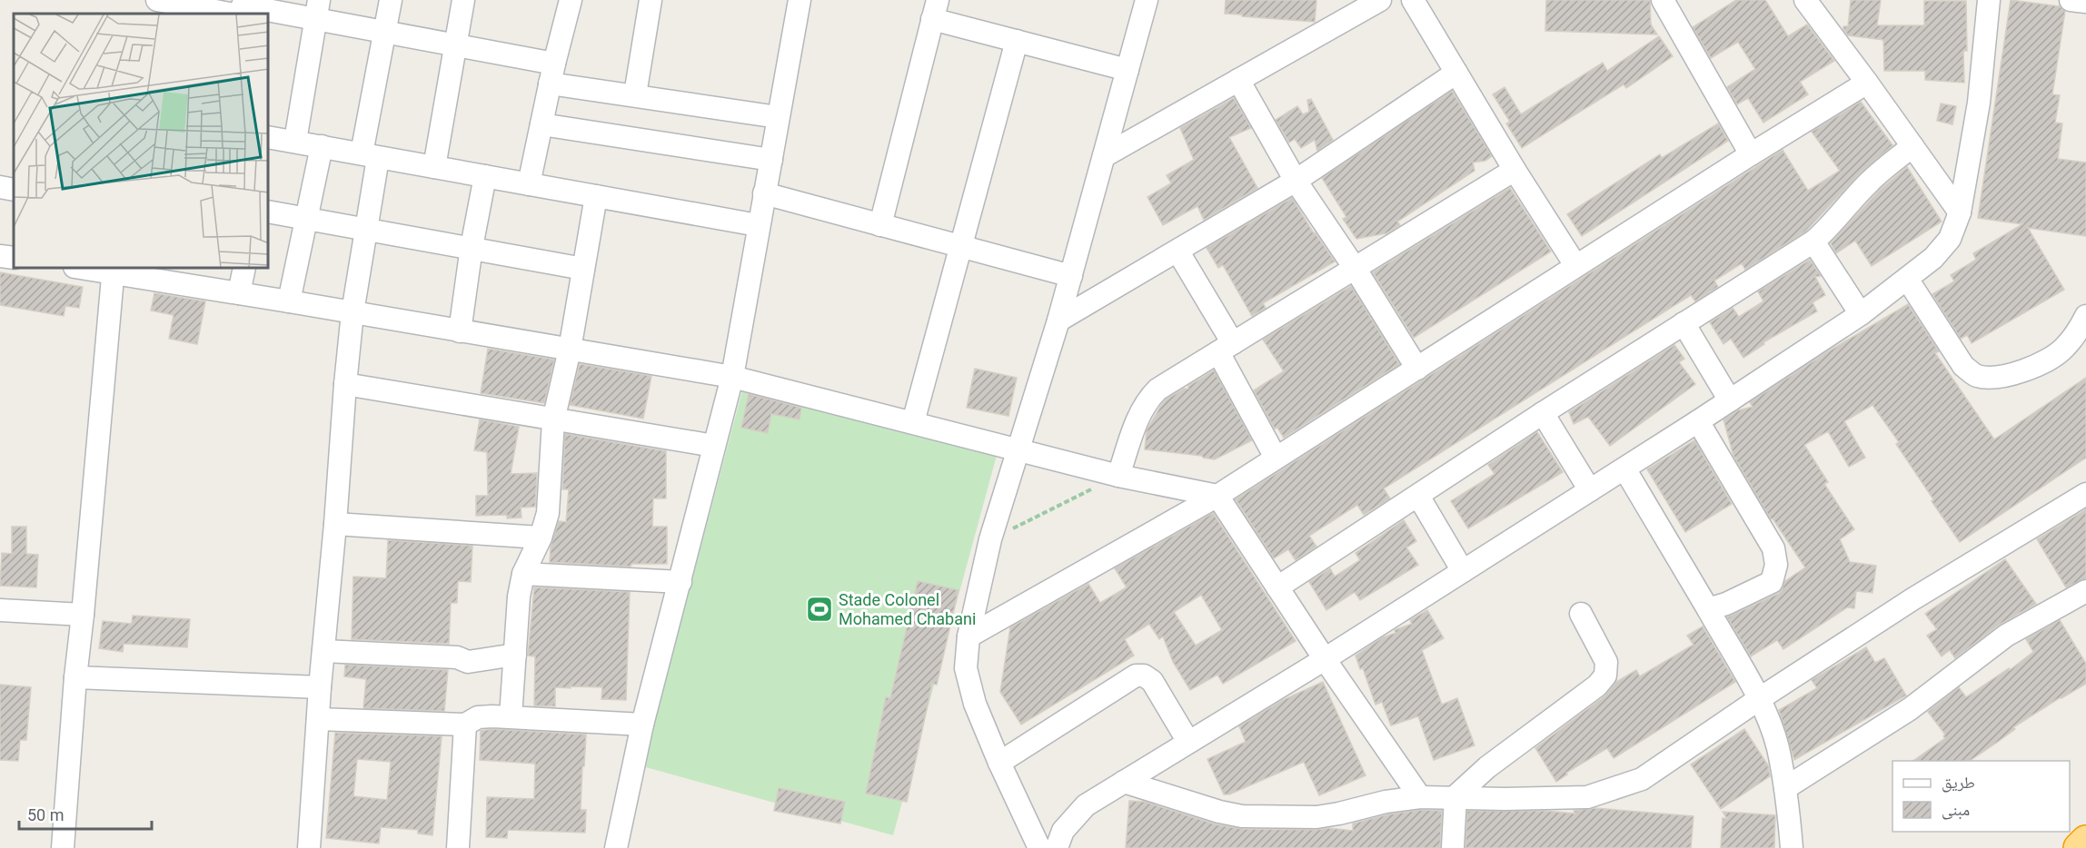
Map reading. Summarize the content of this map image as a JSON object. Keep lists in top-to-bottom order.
{
  "places": {
    "sports": ["Stade Colonel Mohamed Chabani"]
  },
  "legend": ["طريق", "مبنى"],
  "scale_bar": "50 m"
}
